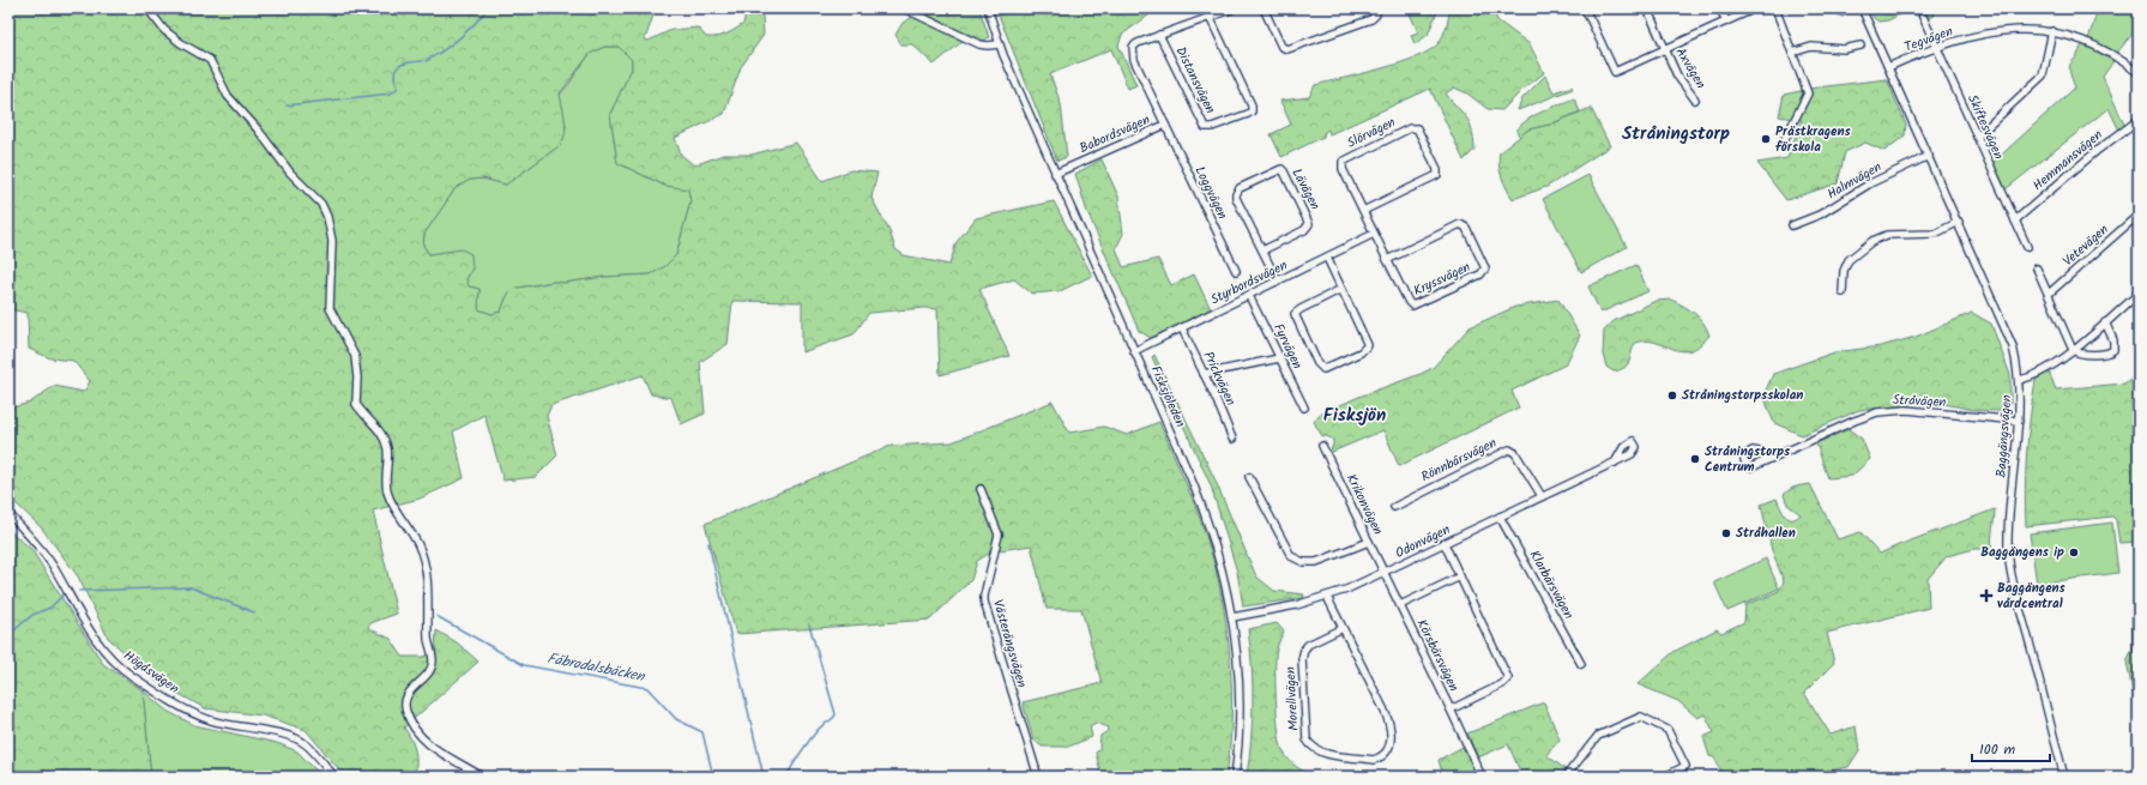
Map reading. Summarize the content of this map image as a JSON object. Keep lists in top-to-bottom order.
{
  "streets": {
    "street": [
      "Tegvägen",
      "Axvägen",
      "Distansvägen",
      "Skiftesvägen",
      "Slörvägen",
      "Babordsvägen",
      "Hemmansvägen",
      "Halmvägen",
      "Lävägen",
      "Loggvägen",
      "Vetevägen",
      "Kryssvägen",
      "Styrbordsvägen",
      "Fyrvägen",
      "Prickvägen",
      "Fisksjöleden",
      "Stråvägen",
      "Baggängsvägen",
      "Rönnbärsvägen",
      "Krikonvägen",
      "Odonvägen",
      "Klarbärsvägen",
      "Västerängsvägen",
      "Körsbärsvägen",
      "Högåsvägen",
      "Morellvägen"
    ]
  },
  "crossings": [
    ["Tegvägen", "Skiftesvägen"],
    ["Tegvägen", "Baggängsvägen"],
    ["Distansvägen", "Babordsvägen"],
    ["Skiftesvägen", "Hemmansvägen"],
    ["Slörvägen", "Kryssvägen"],
    ["Slörvägen", "Styrbordsvägen"],
    ["Babordsvägen", "Loggvägen"],
    ["Babordsvägen", "Fisksjöleden"],
    ["Halmvägen", "Baggängsvägen"],
    ["Lävägen", "Styrbordsvägen"],
    ["Kryssvägen", "Styrbordsvägen"],
    ["Styrbordsvägen", "Fyrvägen"],
    ["Styrbordsvägen", "Prickvägen"],
    ["Styrbordsvägen", "Fisksjöleden"],
    ["Fisksjöleden", "Odonvägen"],
    ["Stråvägen", "Baggängsvägen"],
    ["Rönnbärsvägen", "Odonvägen"],
    ["Krikonvägen", "Odonvägen"],
    ["Krikonvägen", "Körsbärsvägen"],
    ["Odonvägen", "Klarbärsvägen"],
    ["Odonvägen", "Körsbärsvägen"],
    ["Odonvägen", "Morellvägen"]
  ],
  "districts": ["Stråningstorp", "Fisksjön"],
  "water": ["Fäbrodalsbäcken"],
  "places": {
    "other": [
      "Prästkragens förskola",
      "Stråningstorpsskolan",
      "Stråningstorps Centrum",
      "Stråhallen",
      "Baggängens ip"
    ],
    "health": ["Baggängens vårdcentral"]
  },
  "scale_bar": "100 m"
}
